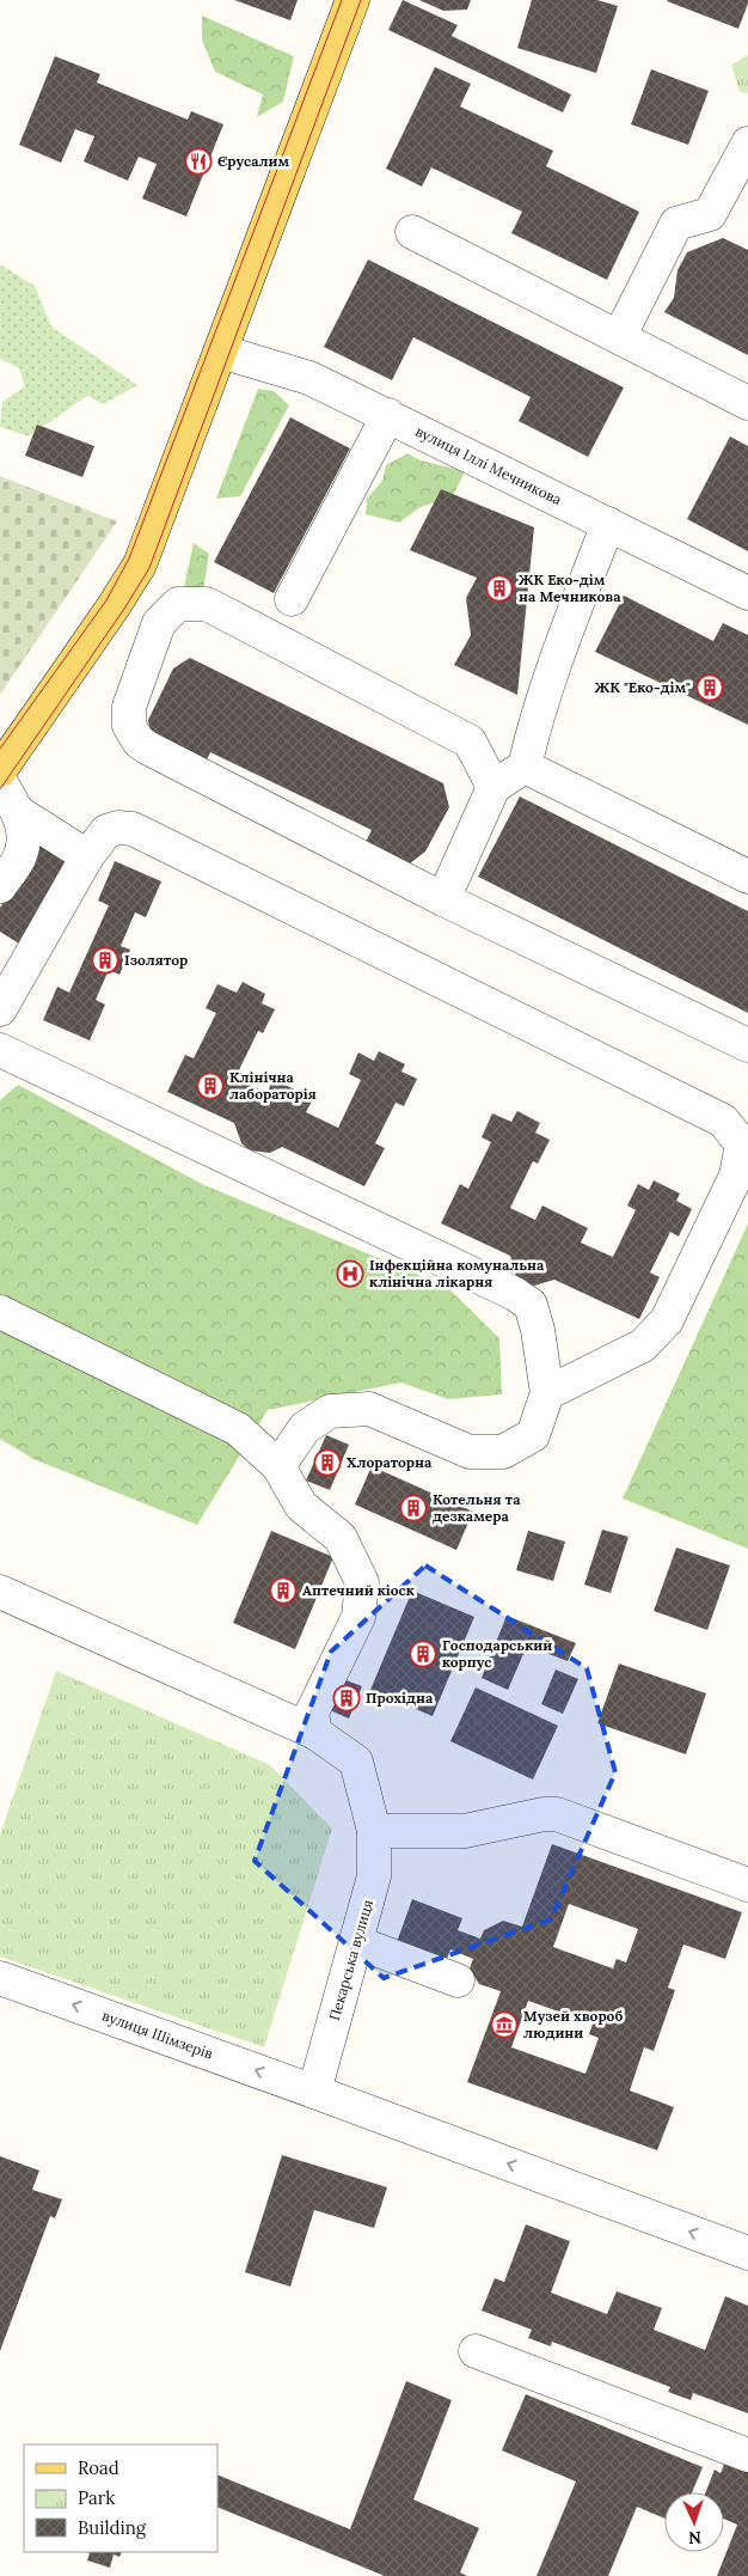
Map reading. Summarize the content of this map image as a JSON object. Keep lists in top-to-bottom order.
{
  "streets": {
    "street": ["вулиця Іллі Мечникова", "Пекарська вулиця", "вулиця Шімзерів"]
  },
  "crossings": [
    ["Пекарська вулиця", "вулиця Шімзерів"]
  ],
  "one_way": ["вулиця Шімзерів"],
  "places": {
    "restaurant": ["Єрусалим"],
    "building": [
      "ЖК Еко-дім на Мечникова",
      "ЖК \"Еко-дім\"",
      "Ізолятор",
      "Клінічна лабораторія",
      "Хлораторна",
      "Котельня та дезкамера",
      "Аптечний кіоск",
      "Господарський корпус",
      "Прохідна"
    ],
    "hospital": ["Інфекційна комунальна клінічна лікарня"],
    "museum": ["Музей хвороб людини"]
  },
  "legend": ["Road", "Park", "Building"],
  "north": "bottom"
}
